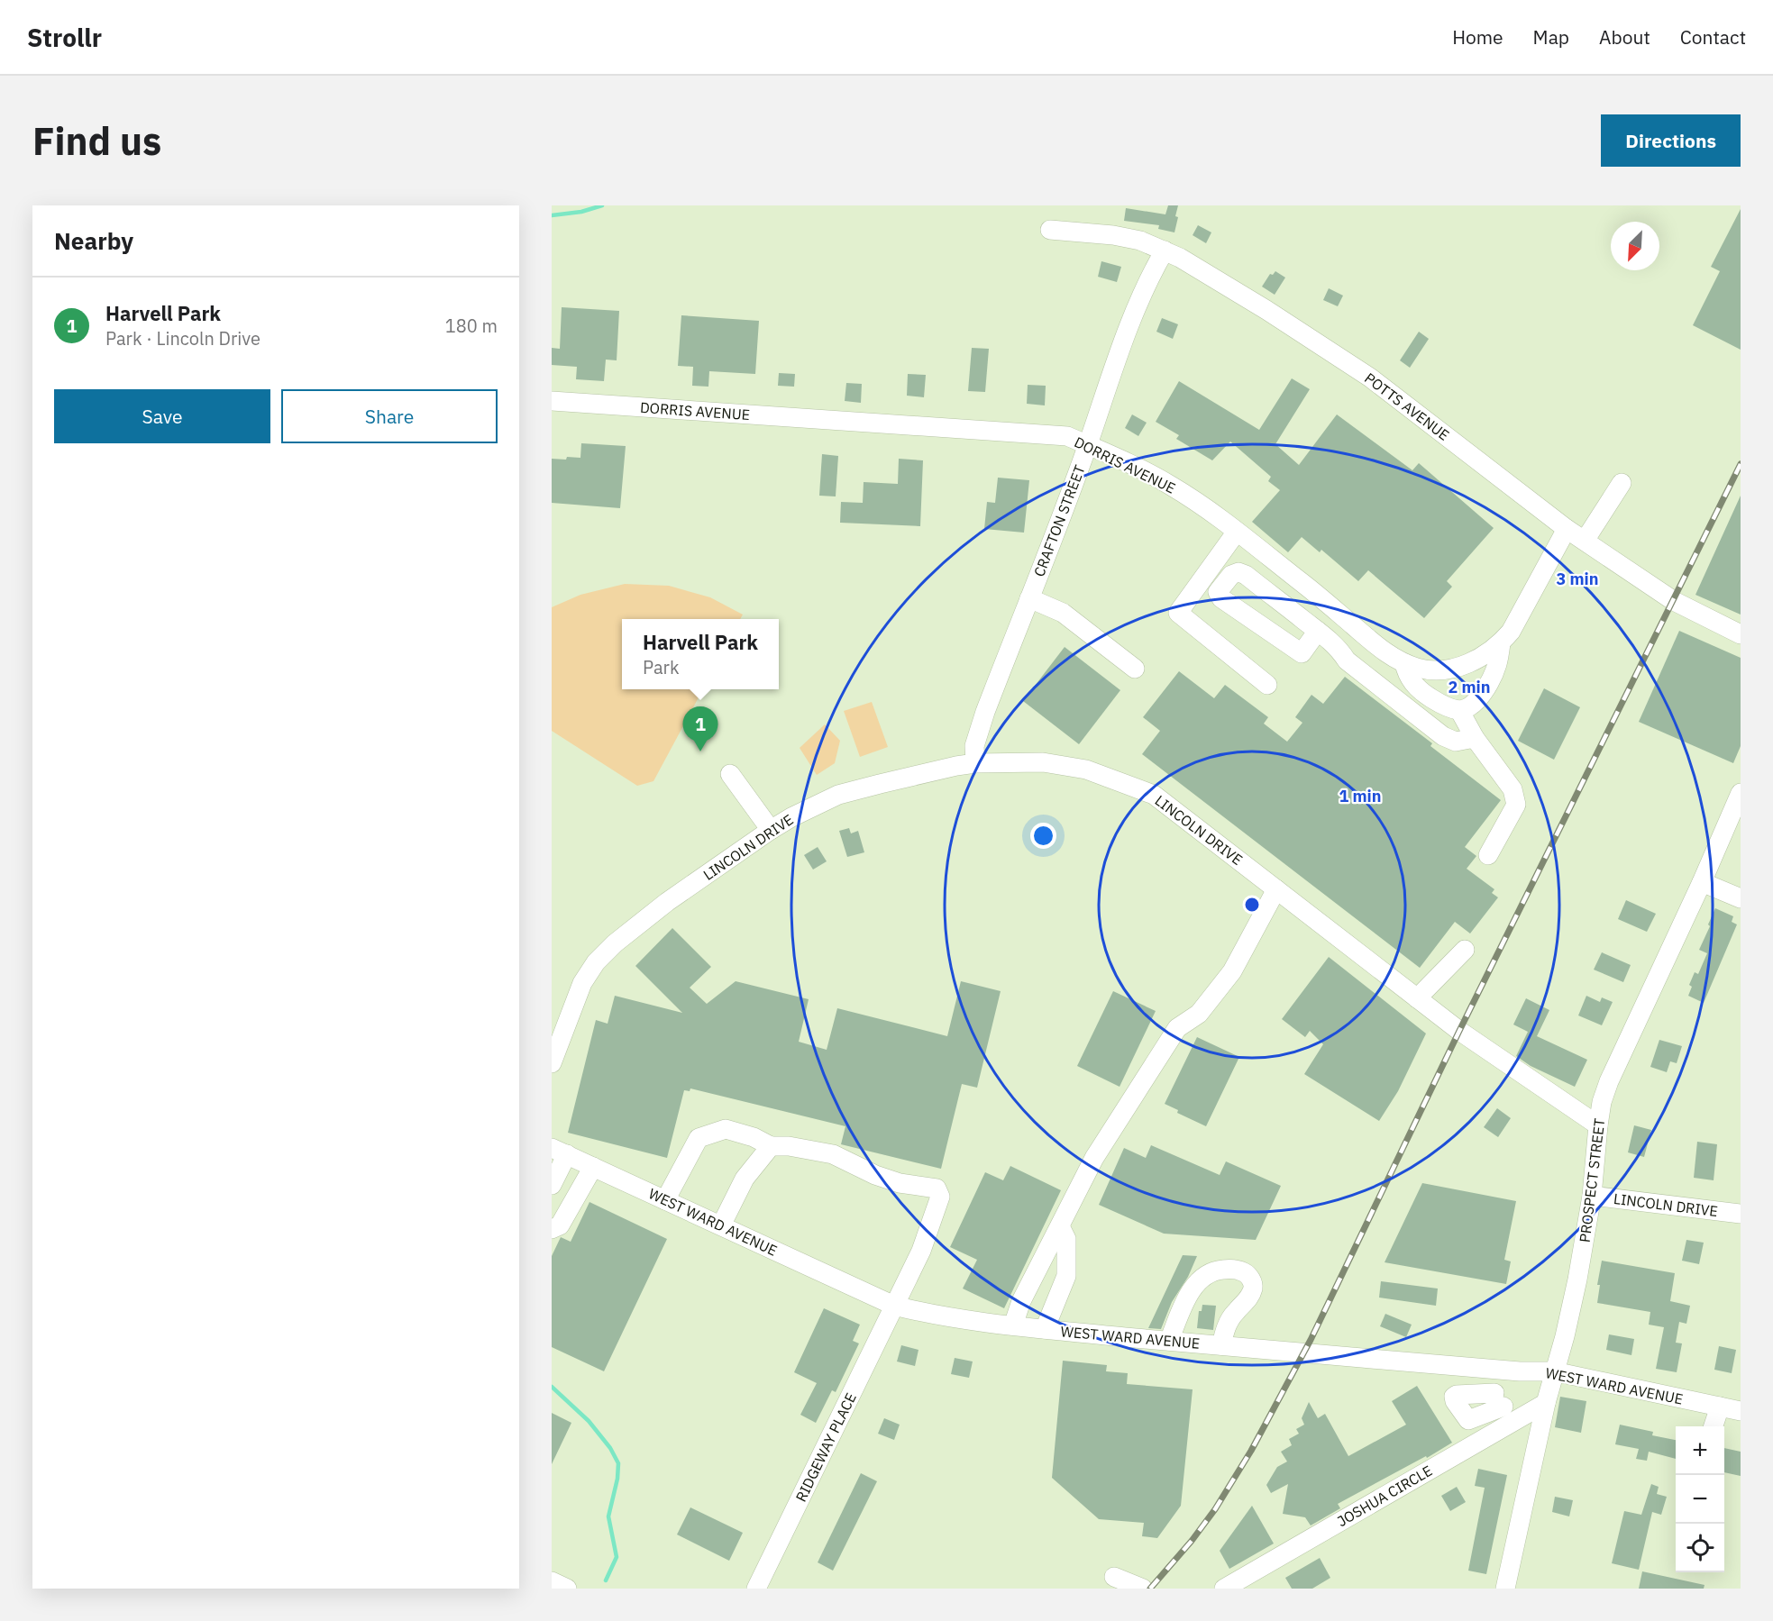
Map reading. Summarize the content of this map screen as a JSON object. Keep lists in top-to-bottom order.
{
  "streets": {
    "street": [
      "POTTS AVENUE",
      "DORRIS AVENUE",
      "CRAFTON STREET",
      "LINCOLN DRIVE",
      "PROSPECT STREET",
      "WEST WARD AVENUE",
      "RIDGEWAY PLACE",
      "JOSHUA CIRCLE"
    ]
  },
  "crossings": [
    ["POTTS AVENUE", "DORRIS AVENUE"],
    ["POTTS AVENUE", "CRAFTON STREET"],
    ["DORRIS AVENUE", "CRAFTON STREET"],
    ["CRAFTON STREET", "LINCOLN DRIVE"],
    ["LINCOLN DRIVE", "PROSPECT STREET"],
    ["PROSPECT STREET", "WEST WARD AVENUE"],
    ["PROSPECT STREET", "JOSHUA CIRCLE"],
    ["WEST WARD AVENUE", "RIDGEWAY PLACE"]
  ],
  "north": "bottom left",
  "page": {
    "header": "Strollr",
    "nav": [
      "Home",
      "Map",
      "About",
      "Contact"
    ],
    "buttons": [
      "Directions",
      ["Save", "Share"]
    ],
    "title": "Find us",
    "heading": "Nearby",
    "list": [
      {
        "mark": "1",
        "name": "Harvell Park",
        "note": "Park · Lincoln Drive",
        "value": "180 m"
      }
    ],
    "popup": ["Harvell Park", "Park"],
    "pins": "1",
    "map_buttons": ["+", "−"]
  },
  "rings": ["3 min", "2 min", "1 min"]
}
